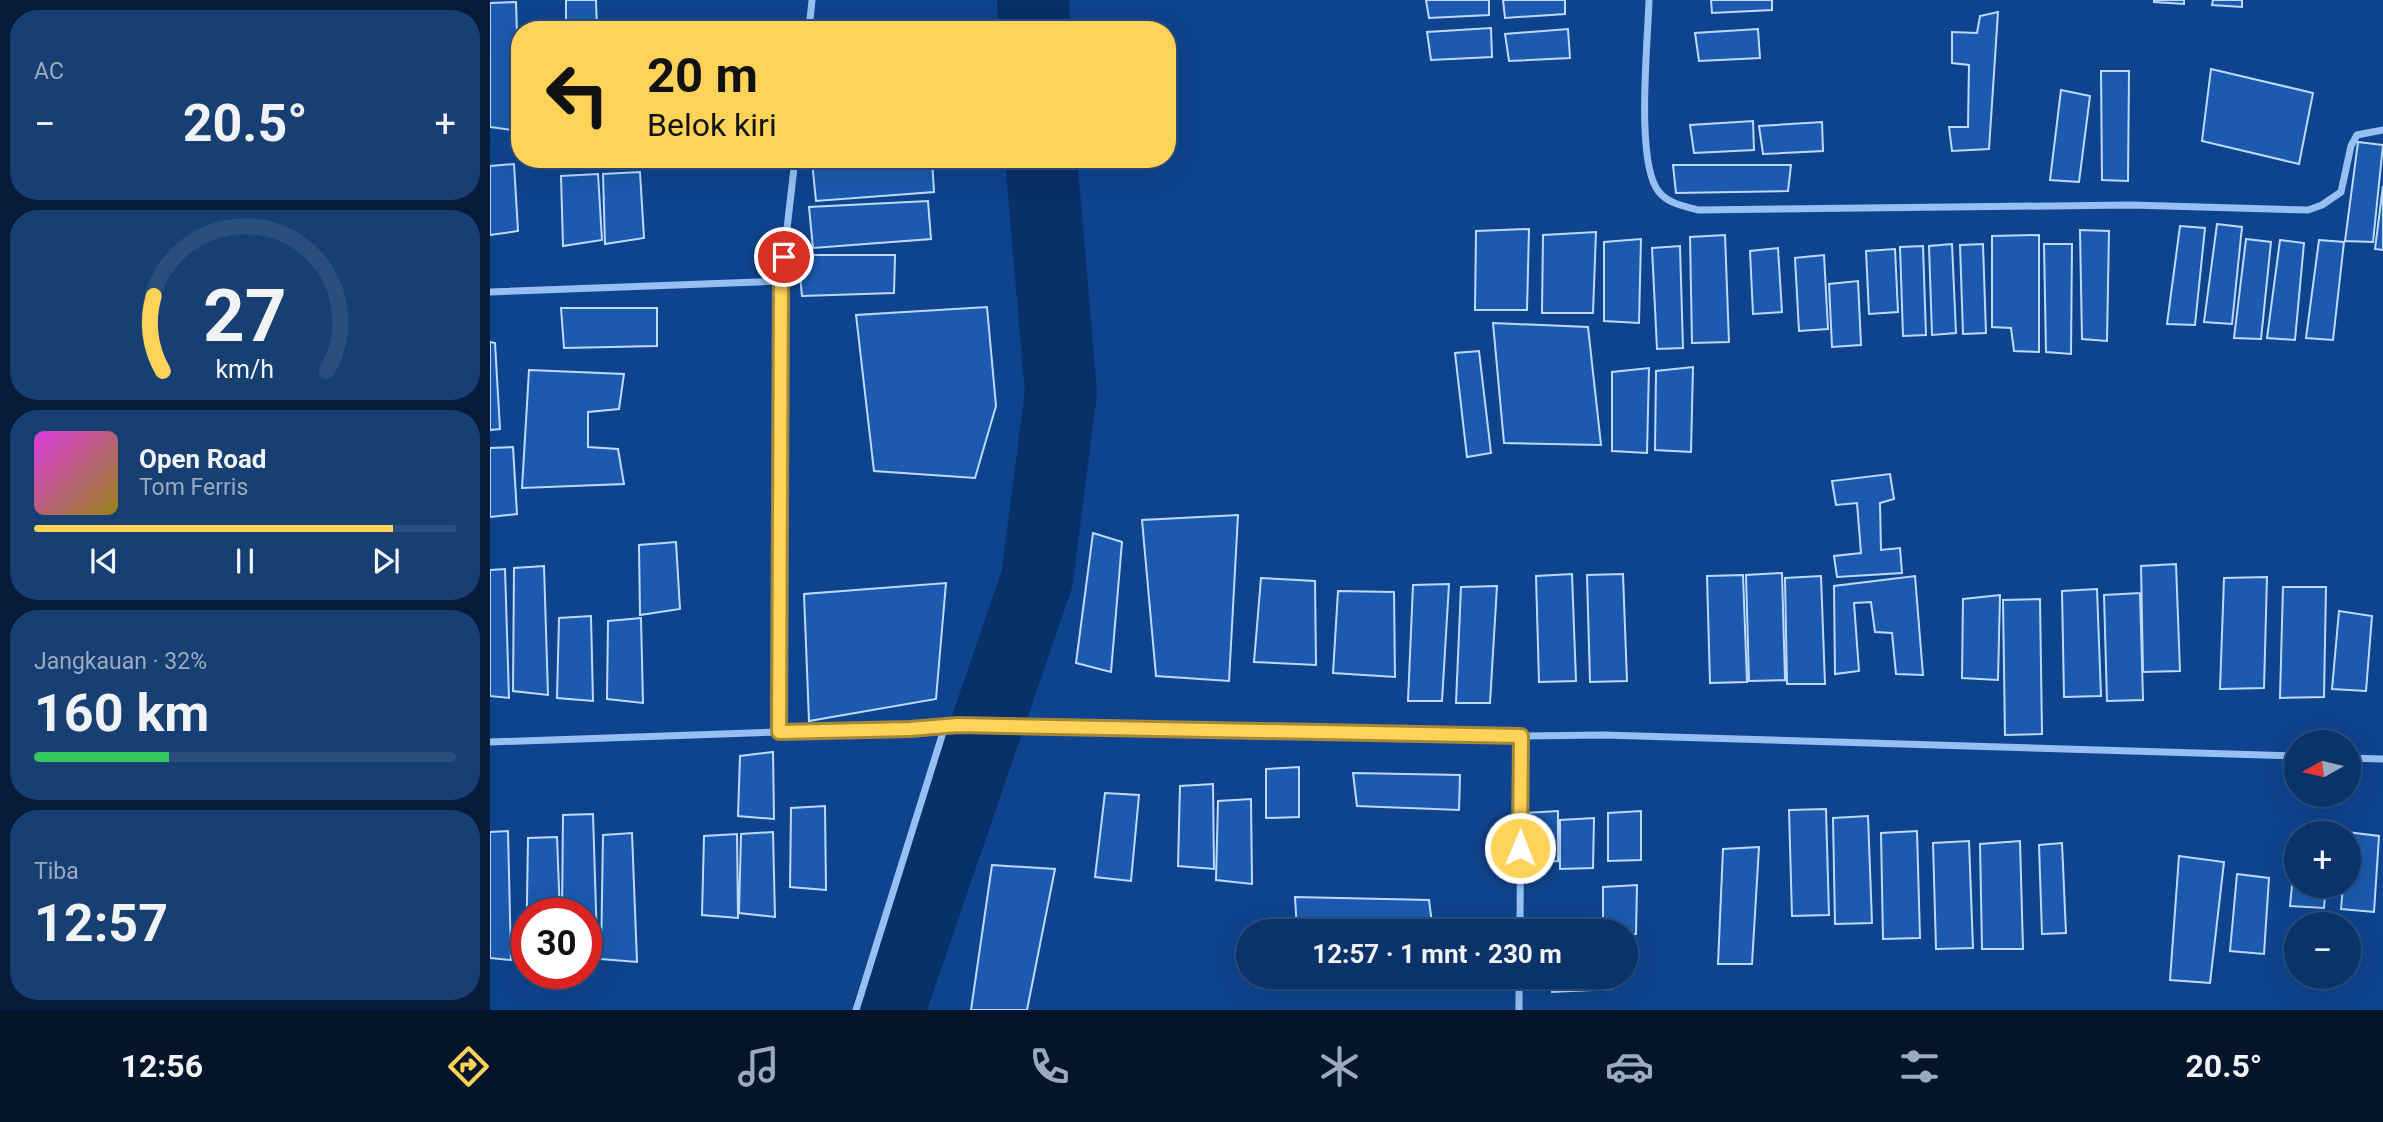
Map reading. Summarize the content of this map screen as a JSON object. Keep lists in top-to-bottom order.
{
  "north": "left",
  "page": {
    "tile": [
      "AC",
      ["Jangkauan · 32%", "160 km"],
      ["Tiba", "12:57"]
    ],
    "turn": ["20 m", "Belok kiri"],
    "heat": ["−", "20.5°", "+"],
    "song": ["Open Road", "Tom Ferris"],
    "map_buttons": ["+", "−"],
    "limit": "30",
    "trip": "12:57 · 1 mnt · 230 m",
    "tabs": ["12:56", "20.5°"],
    "gauge": ["27", "km/h"]
  }
}
